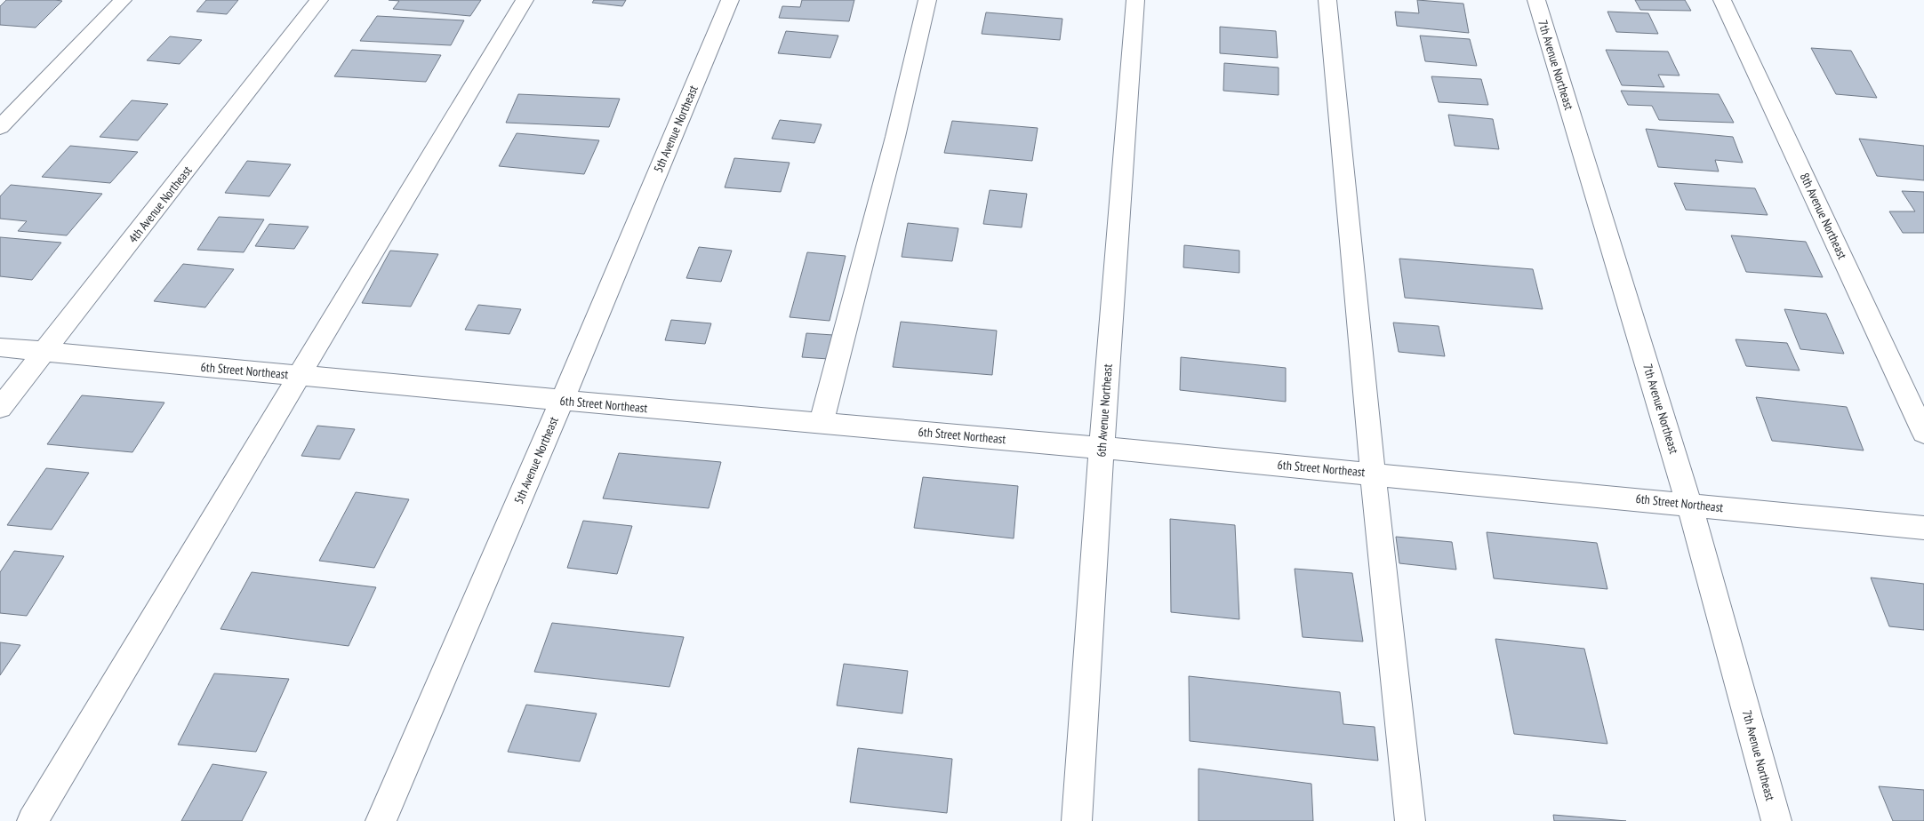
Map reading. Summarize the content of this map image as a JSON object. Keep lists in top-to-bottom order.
{
  "streets": {
    "street": [
      "7th Avenue Northeast",
      "5th Avenue Northeast",
      "4th Avenue Northeast",
      "8th Avenue Northeast",
      "6th Street Northeast",
      "6th Avenue Northeast"
    ]
  },
  "crossings": [
    ["7th Avenue Northeast", "6th Street Northeast"],
    ["5th Avenue Northeast", "6th Street Northeast"],
    ["4th Avenue Northeast", "6th Street Northeast"],
    ["6th Street Northeast", "6th Avenue Northeast"]
  ]
}
